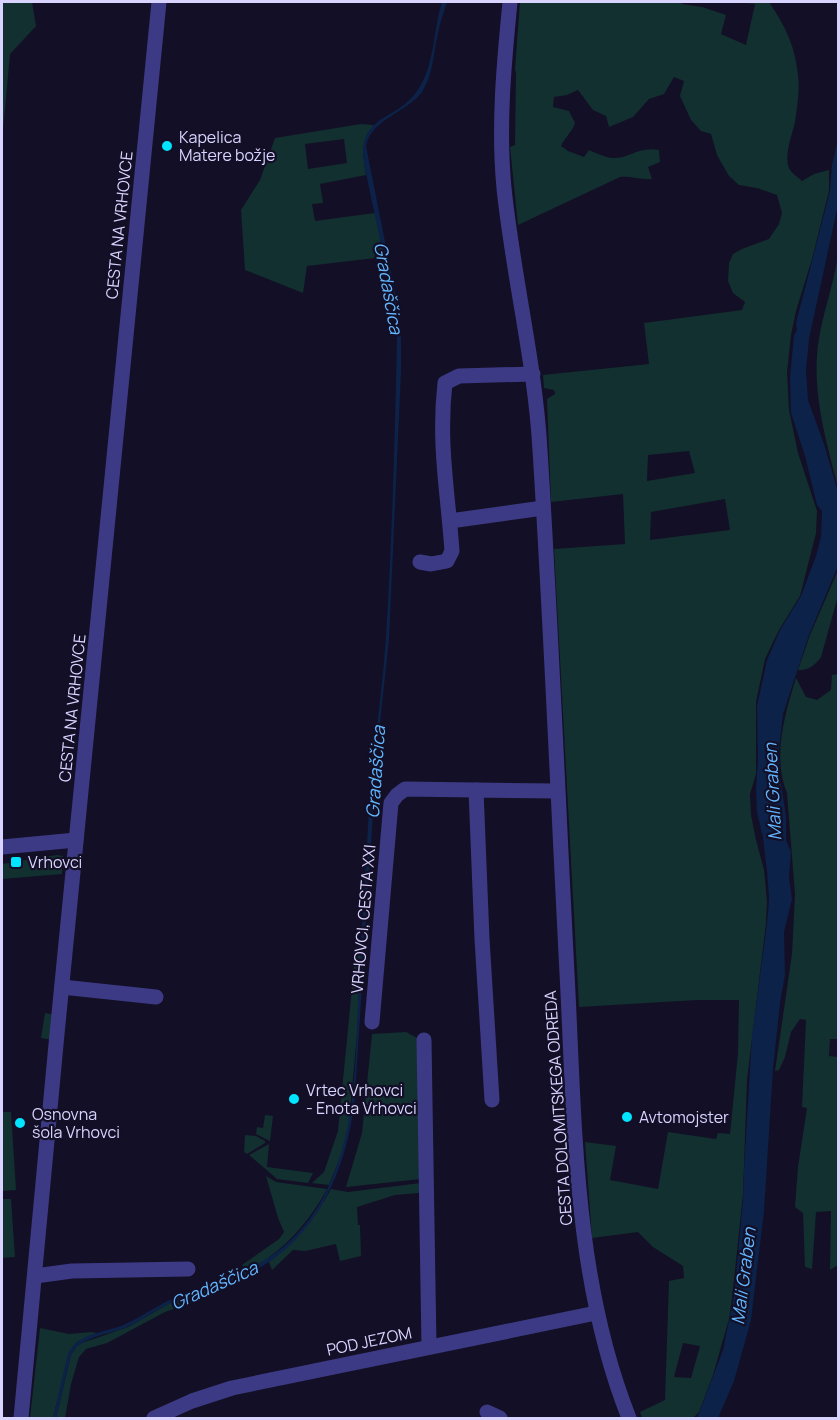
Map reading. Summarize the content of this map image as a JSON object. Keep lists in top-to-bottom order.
{
  "streets": {
    "street": [
      "CESTA NA VRHOVCE",
      "VRHOVCI, CESTA XXI",
      "CESTA DOLOMITSKEGA ODREDA",
      "POD JEZOM"
    ]
  },
  "crossings": [
    ["CESTA DOLOMITSKEGA ODREDA", "POD JEZOM"]
  ],
  "water": ["Gradaščica", "Mali Graben"],
  "places": {
    "other": [
      "Kapelica Matere božje",
      "Vrtec Vrhovci - Enota Vrhovci",
      "Avtomojster",
      "Osnovna šola Vrhovci"
    ],
    "transit": ["Vrhovci"]
  }
}
